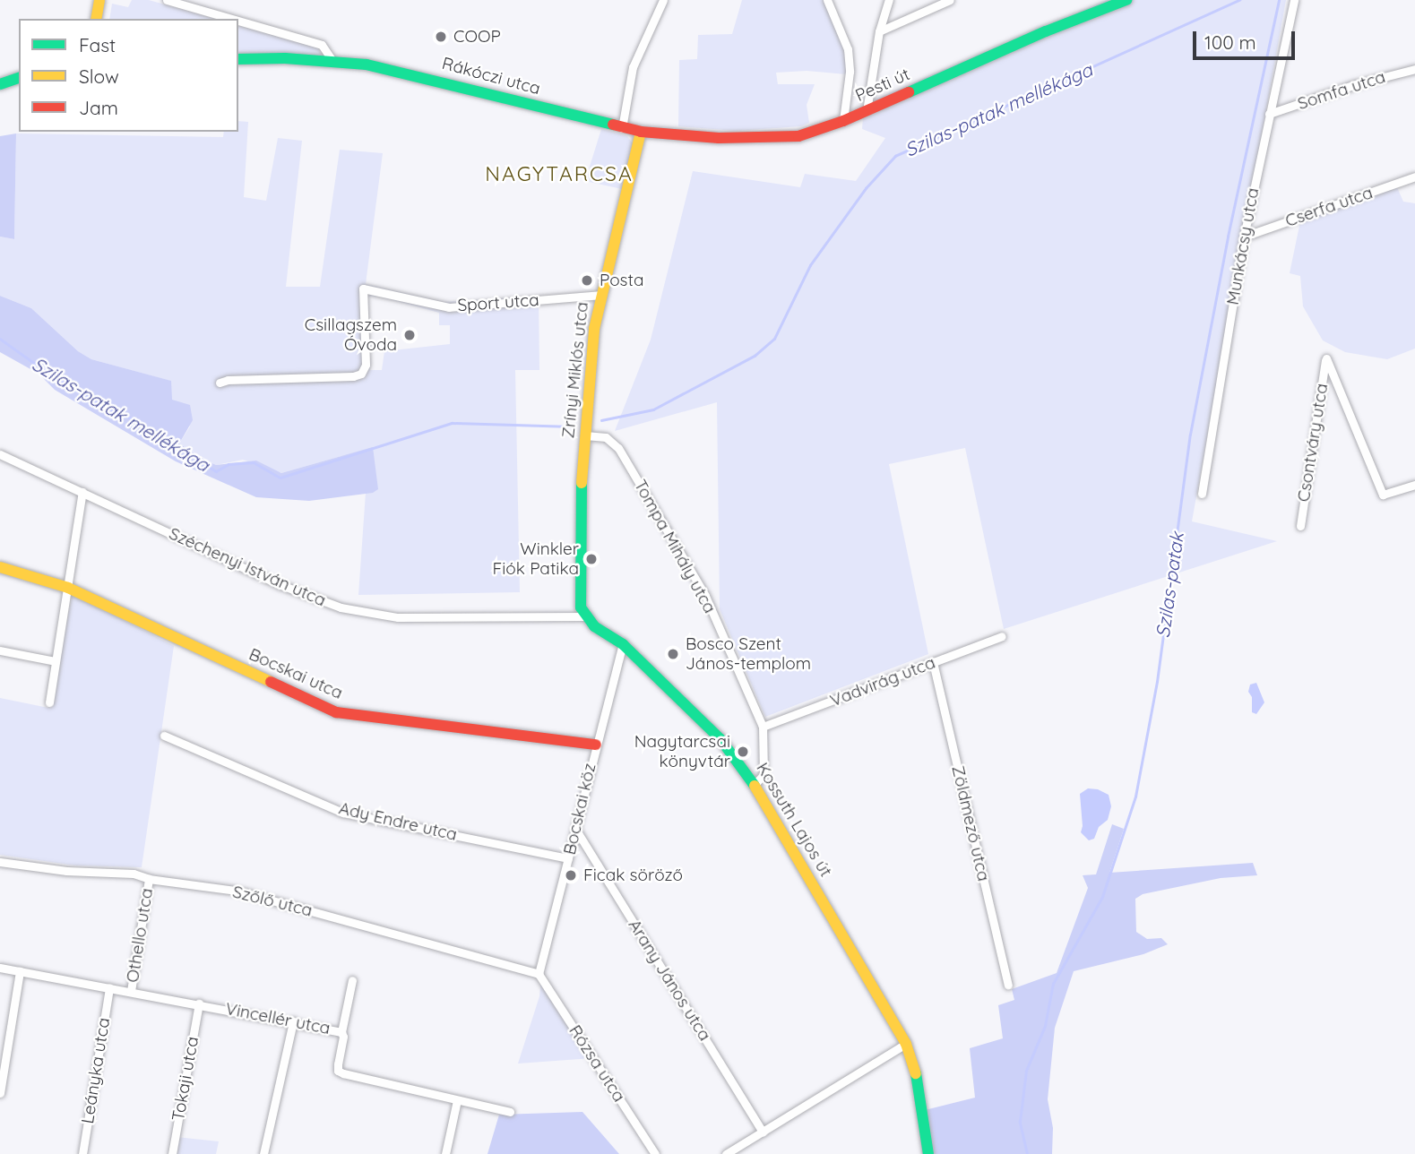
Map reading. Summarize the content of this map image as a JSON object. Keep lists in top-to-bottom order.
{
  "streets": {
    "main road": [
      "Rákóczi utca",
      "Pesti út",
      "Zrínyi Miklós utca",
      "Bocskai utca",
      "Kossuth Lajos út"
    ],
    "street": [
      "Somfa utca",
      "Cserfa utca",
      "Munkácsy utca",
      "Sport utca",
      "Csontváry utca",
      "Tompa Mihály utca",
      "Széchenyi István utca",
      "Vadvirág utca",
      "Bocskai köz",
      "Ady Endre utca",
      "Zöldmező utca",
      "Szőlő utca",
      "Othello utca",
      "Arany János utca",
      "Vincellér utca",
      "Rózsa utca",
      "Leányka utca",
      "Tokaji utca"
    ]
  },
  "crossings": [
    ["Rákóczi utca", "Pesti út"],
    ["Rákóczi utca", "Zrínyi Miklós utca"],
    ["Pesti út", "Zrínyi Miklós utca"],
    ["Somfa utca", "Munkácsy utca"],
    ["Cserfa utca", "Munkácsy utca"],
    ["Sport utca", "Zrínyi Miklós utca"],
    ["Zrínyi Miklós utca", "Tompa Mihály utca"],
    ["Zrínyi Miklós utca", "Széchenyi István utca"],
    ["Zrínyi Miklós utca", "Kossuth Lajos út"],
    ["Tompa Mihály utca", "Vadvirág utca"],
    ["Tompa Mihály utca", "Kossuth Lajos út"],
    ["Széchenyi István utca", "Kossuth Lajos út"],
    ["Bocskai utca", "Bocskai köz"],
    ["Vadvirág utca", "Zöldmező utca"],
    ["Bocskai köz", "Kossuth Lajos út"],
    ["Bocskai köz", "Ady Endre utca"],
    ["Bocskai köz", "Szőlő utca"],
    ["Bocskai köz", "Arany János utca"],
    ["Bocskai köz", "Rózsa utca"],
    ["Szőlő utca", "Othello utca"],
    ["Szőlő utca", "Rózsa utca"],
    ["Othello utca", "Vincellér utca"],
    ["Vincellér utca", "Leányka utca"],
    ["Vincellér utca", "Tokaji utca"]
  ],
  "districts": ["NAGYTARCSA"],
  "water": ["Szilas-patak mellékága", "Szilas-patak"],
  "places": [
    "COOP",
    "Posta",
    "Csillagszem Óvoda",
    "Winkler Fiók Patika",
    "Bosco Szent János-templom",
    "Nagytarcsai könyvtár",
    "Ficak söröző"
  ],
  "legend": ["Fast", "Slow", "Jam"],
  "scale_bar": "100 m"
}
